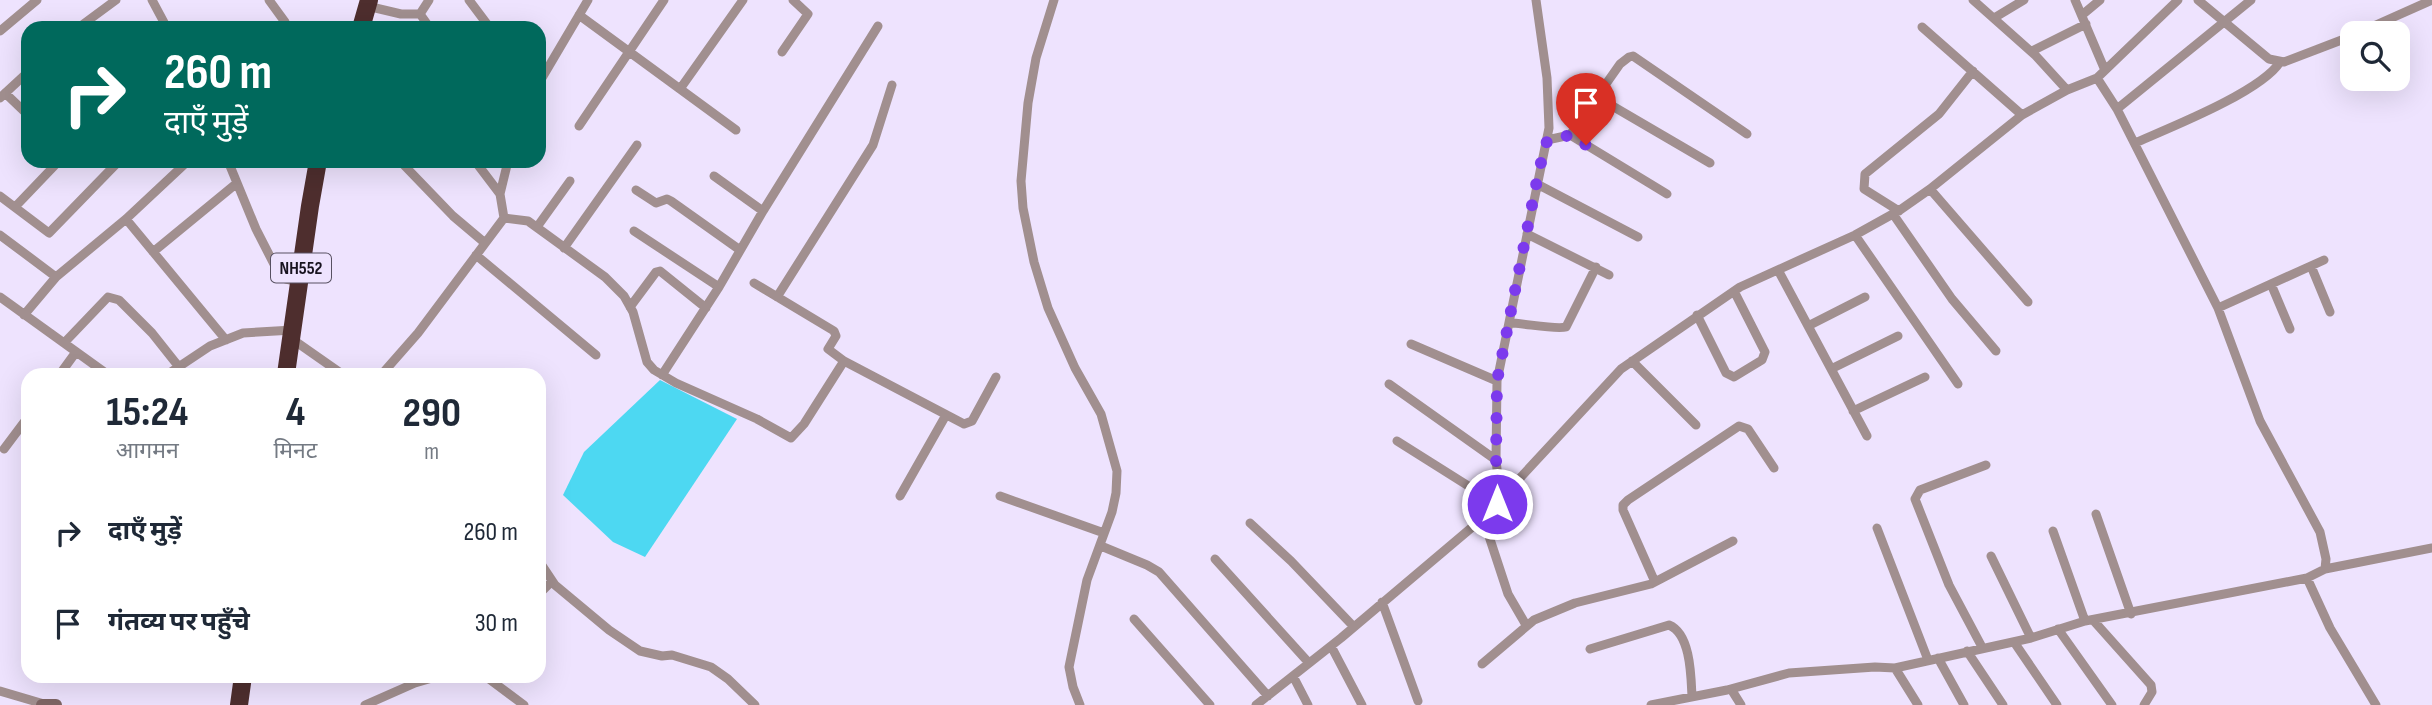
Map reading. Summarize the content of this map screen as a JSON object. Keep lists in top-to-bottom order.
{
  "streets": {
    "highway": ["NH552"]
  },
  "page": {
    "turn": ["260 m", "दाएँ मुड़ें"],
    "eta": [
      "15:24",
      "आगमन",
      "4",
      "मिनट",
      "290",
      "m"
    ],
    "list": [
      {
        "name": "दाएँ मुड़ें",
        "value": "260 m"
      },
      {
        "name": "गंतव्य पर पहुँचे",
        "value": "30 m"
      }
    ]
  }
}
